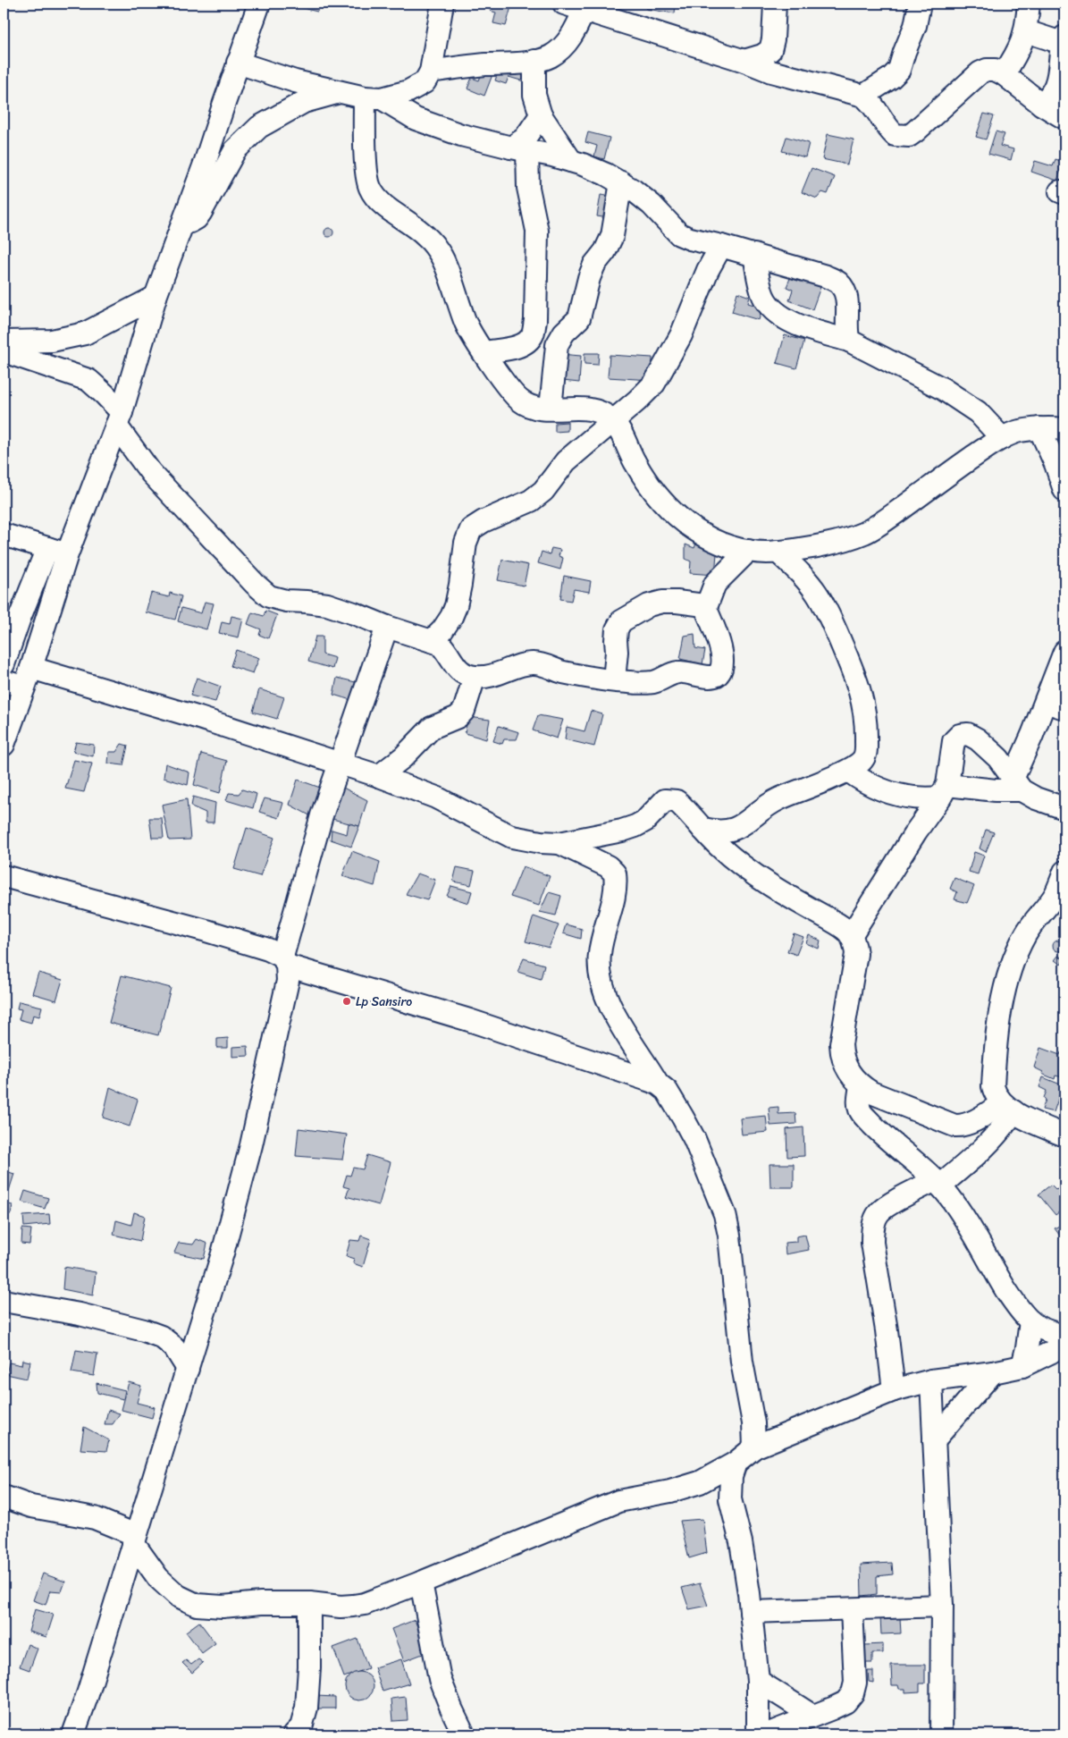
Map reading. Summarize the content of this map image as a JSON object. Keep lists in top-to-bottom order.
{
  "places": ["Lp Sansiro"]
}
